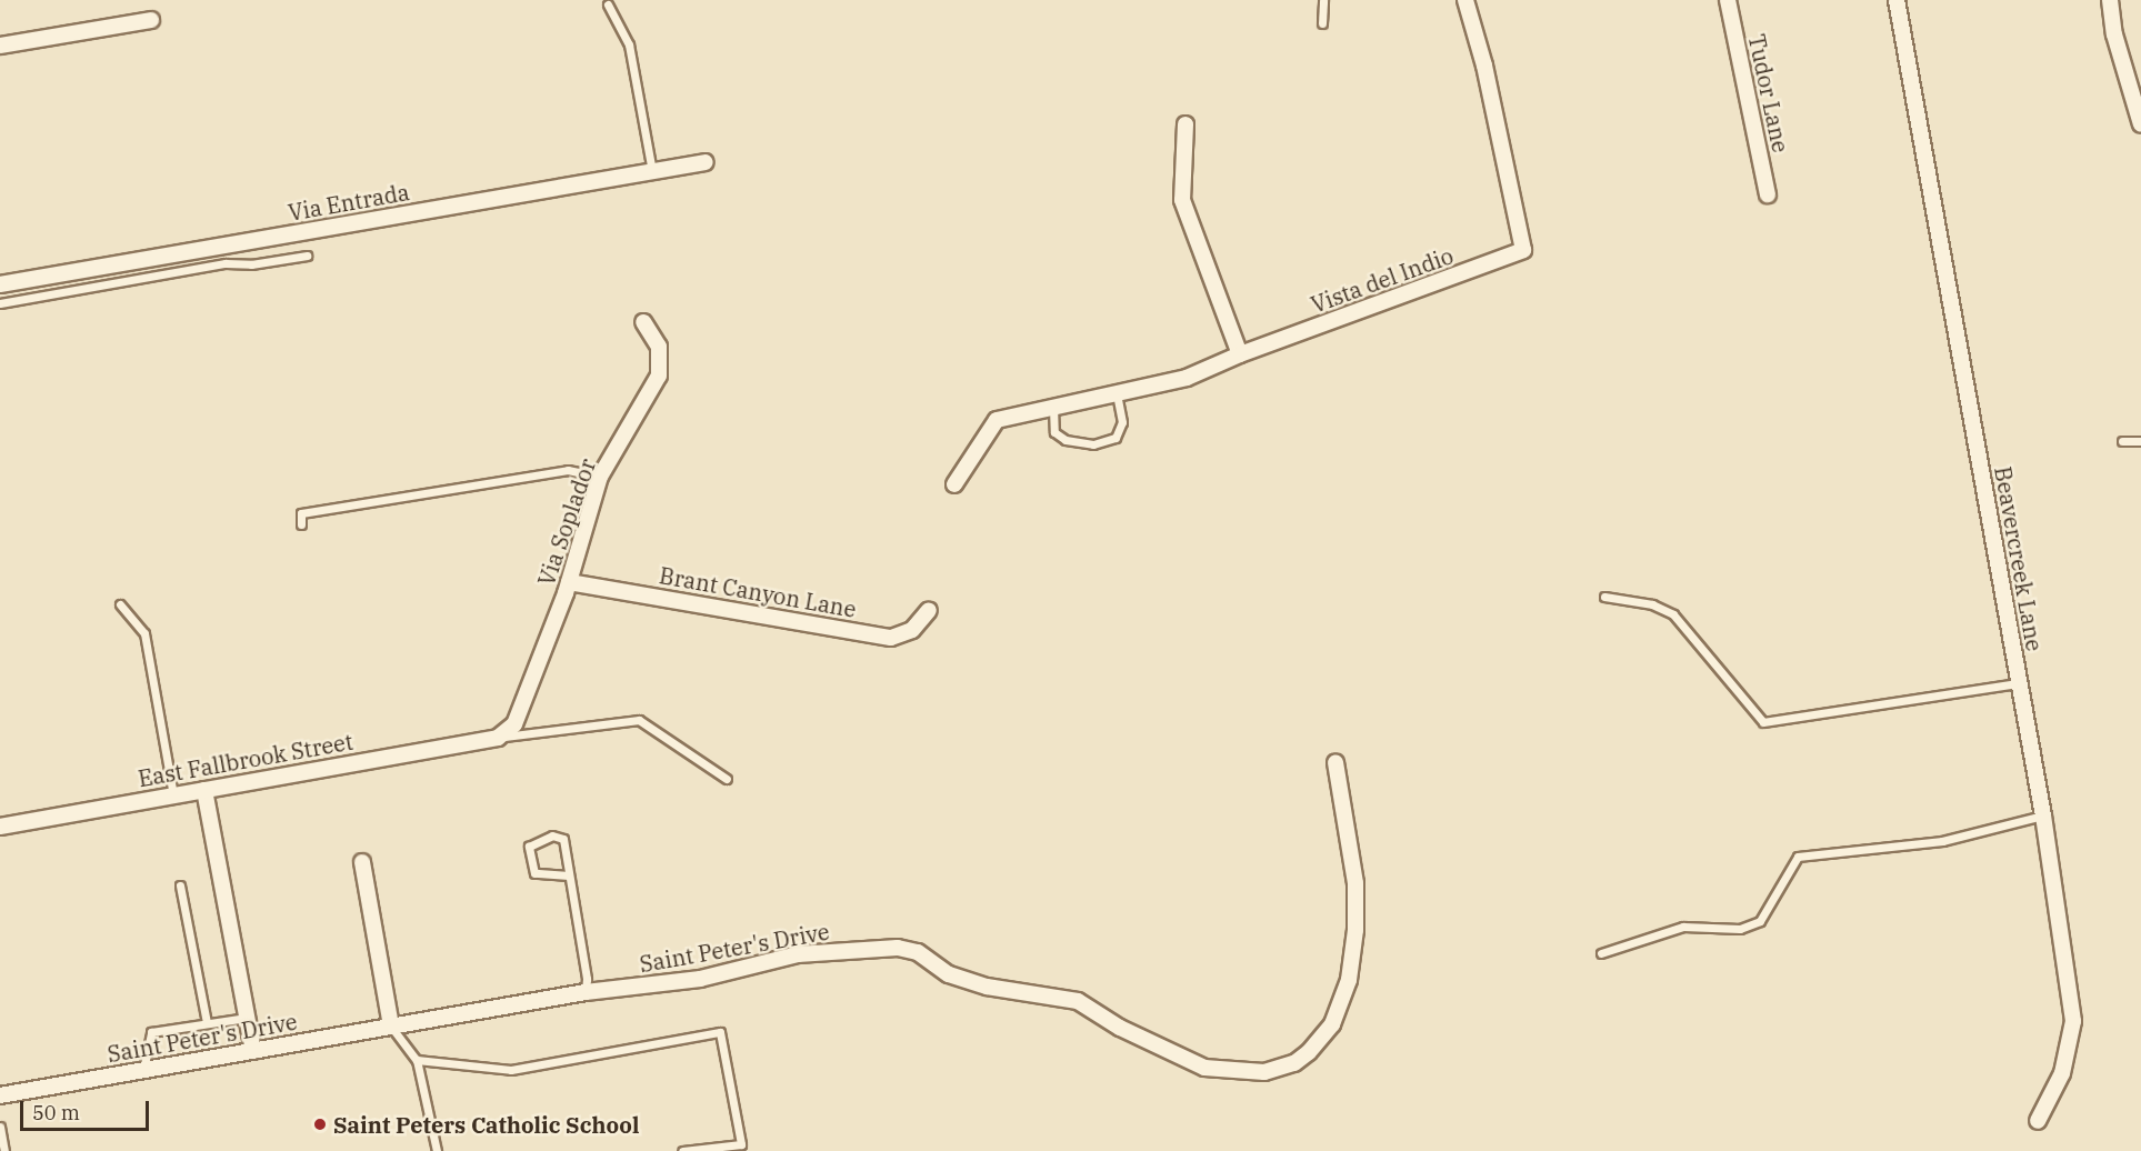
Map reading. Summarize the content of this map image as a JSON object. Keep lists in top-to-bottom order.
{
  "streets": {
    "street": [
      "Tudor Lane",
      "Via Entrada",
      "Vista del Indio",
      "Via Soplador",
      "Beavercreek Lane",
      "Brant Canyon Lane",
      "East Fallbrook Street",
      "Saint Peter's Drive"
    ]
  },
  "crossings": [
    ["Via Soplador", "Brant Canyon Lane"],
    ["Via Soplador", "East Fallbrook Street"]
  ],
  "places": ["Saint Peters Catholic School"],
  "scale_bar": "50 m"
}
